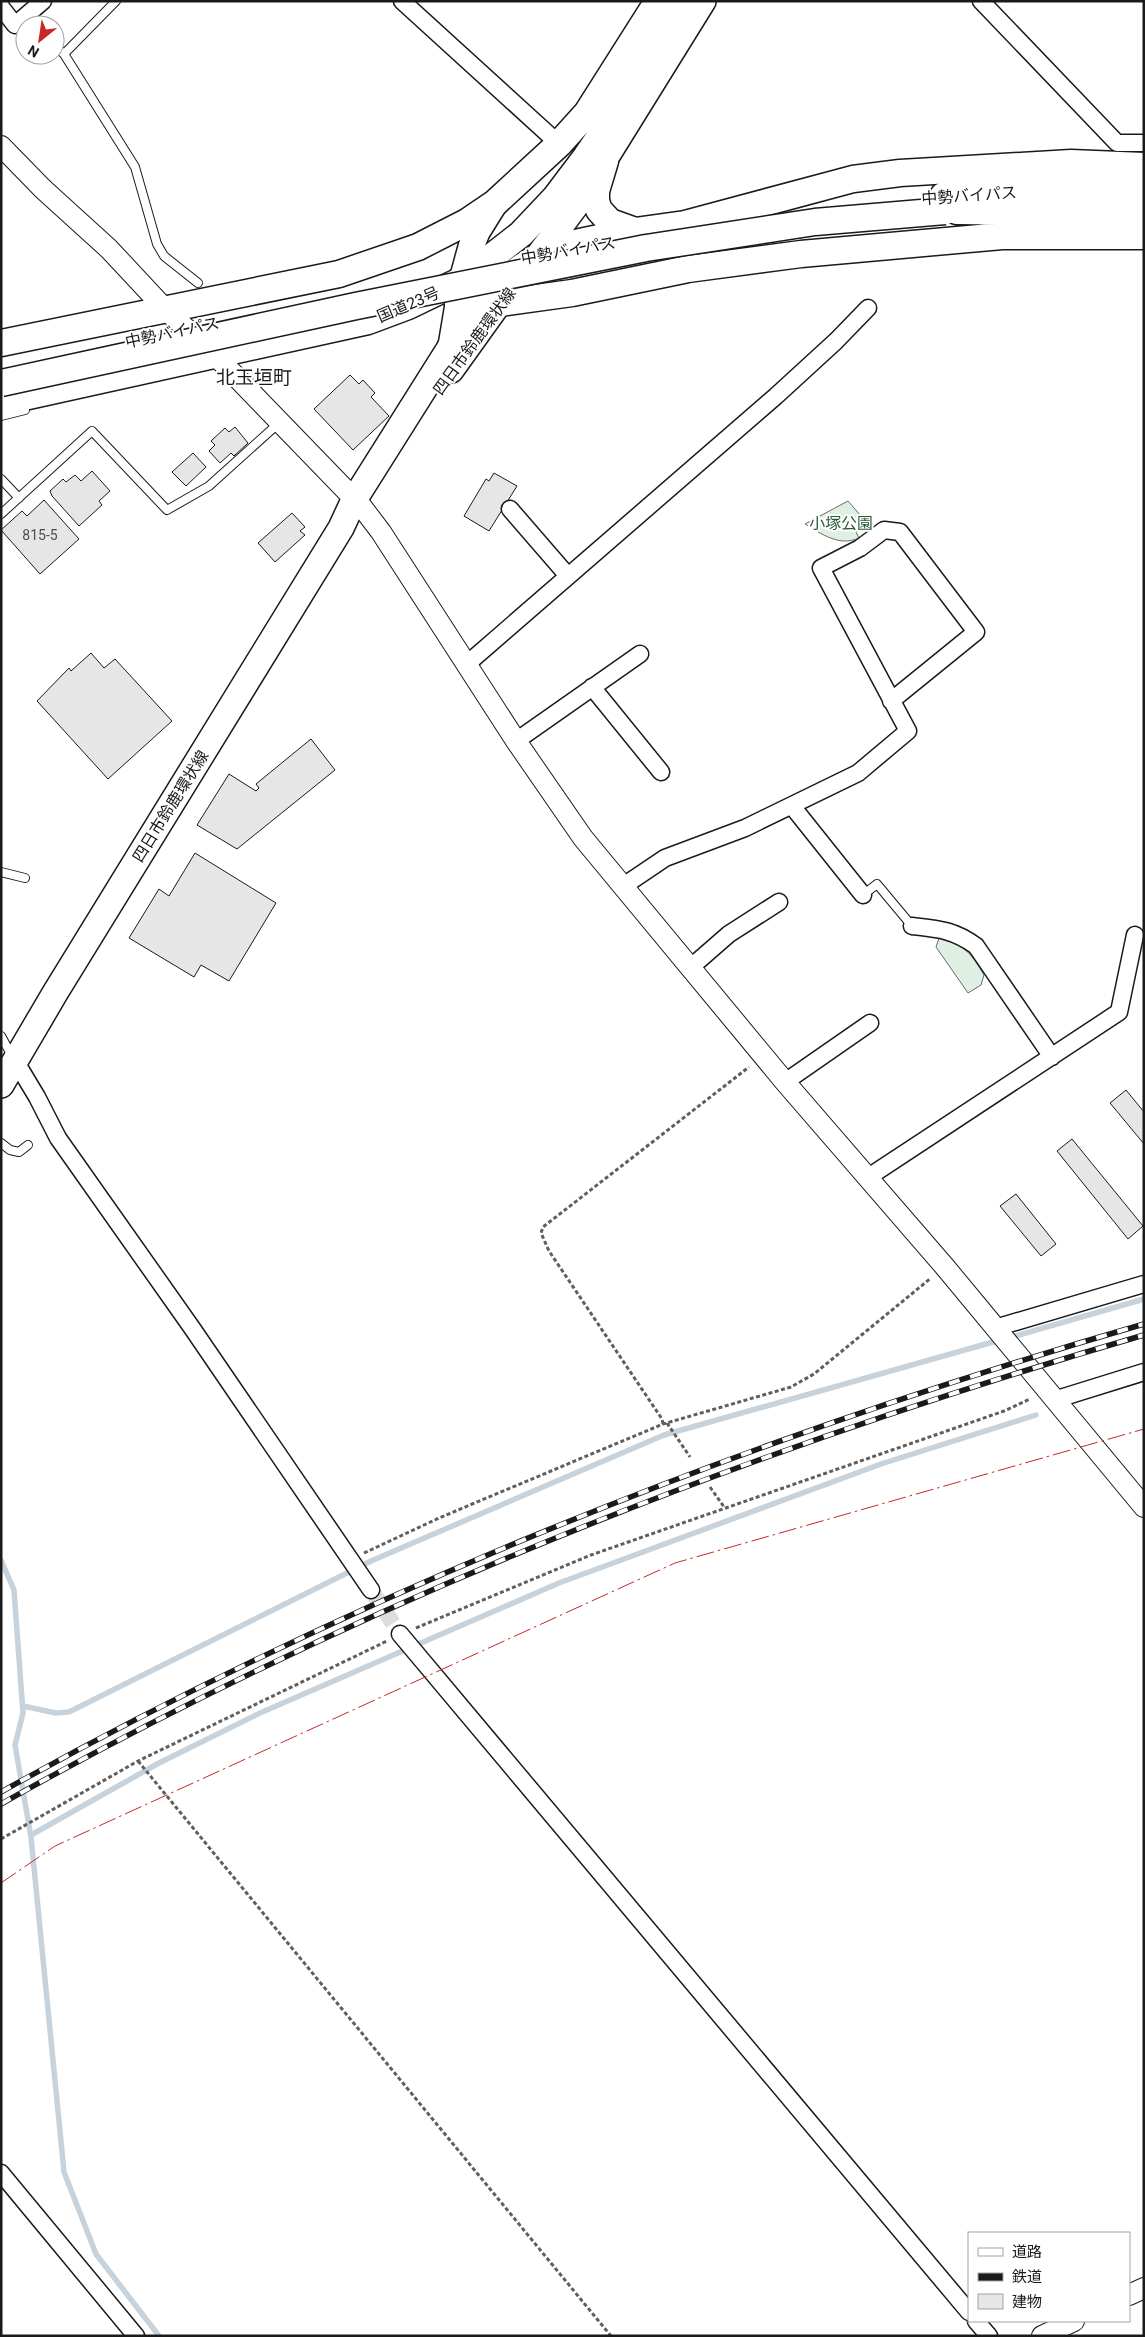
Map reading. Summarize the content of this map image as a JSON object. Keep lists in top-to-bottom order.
{
  "streets": {
    "highway": ["中勢バイパス", "国道23号"],
    "main road": ["四日市鈴鹿環状線"]
  },
  "crossings": [
    ["国道23号", "四日市鈴鹿環状線"]
  ],
  "districts": ["北玉垣町"],
  "parks": ["小塚公園"],
  "house_numbers": ["815-5"],
  "legend": ["道路", "鉄道", "建物"],
  "north": "bottom left"
}
